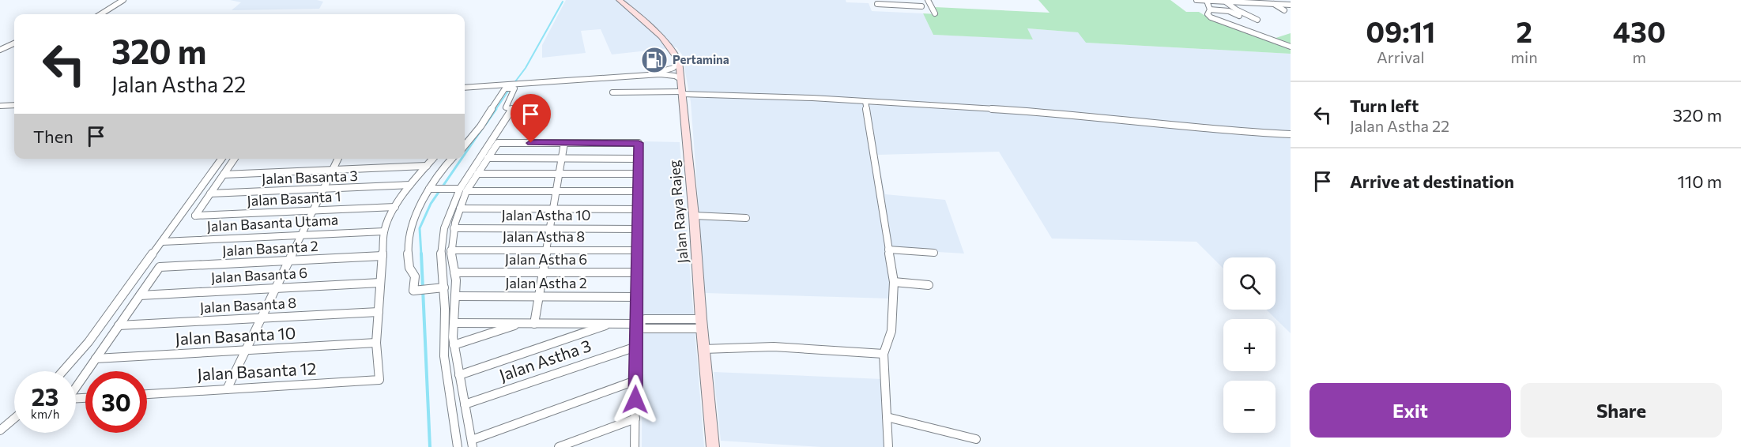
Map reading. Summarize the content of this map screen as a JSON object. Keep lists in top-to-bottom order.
{
  "streets": {
    "main road": ["Jalan Raya Rajeg"],
    "street": [
      "Jalan Basanta 3",
      "Jalan Basanta 1",
      "Jalan Astha 10",
      "Jalan Basanta Utama",
      "Jalan Astha 8",
      "Jalan Basanta 2",
      "Jalan Astha 6",
      "Jalan Basanta 6",
      "Jalan Astha 2",
      "Jalan Basanta 8",
      "Jalan Basanta 10",
      "Jalan Astha 3",
      "Jalan Basanta 12"
    ]
  },
  "crossings": [
    ["Jalan Basanta 3", "Jalan Basanta 1"],
    ["Jalan Basanta 2", "Jalan Basanta 6"],
    ["Jalan Basanta 10", "Jalan Basanta 12"]
  ],
  "places": {
    "fuel station": ["Pertamina"]
  },
  "page": {
    "eta": [
      "09:11",
      "Arrival",
      "2",
      "min",
      "430",
      "m"
    ],
    "turn": ["320 m", "Jalan Astha 22"],
    "list": [
      {
        "name": "Turn left",
        "note": "Jalan Astha 22",
        "value": "320 m"
      },
      {
        "name": "Arrive at destination",
        "value": "110 m"
      }
    ],
    "then": "Then",
    "map_buttons": ["+", "−"],
    "speed": "23 km/h",
    "limit": "30",
    "buttons": ["Exit", "Share"]
  }
}
